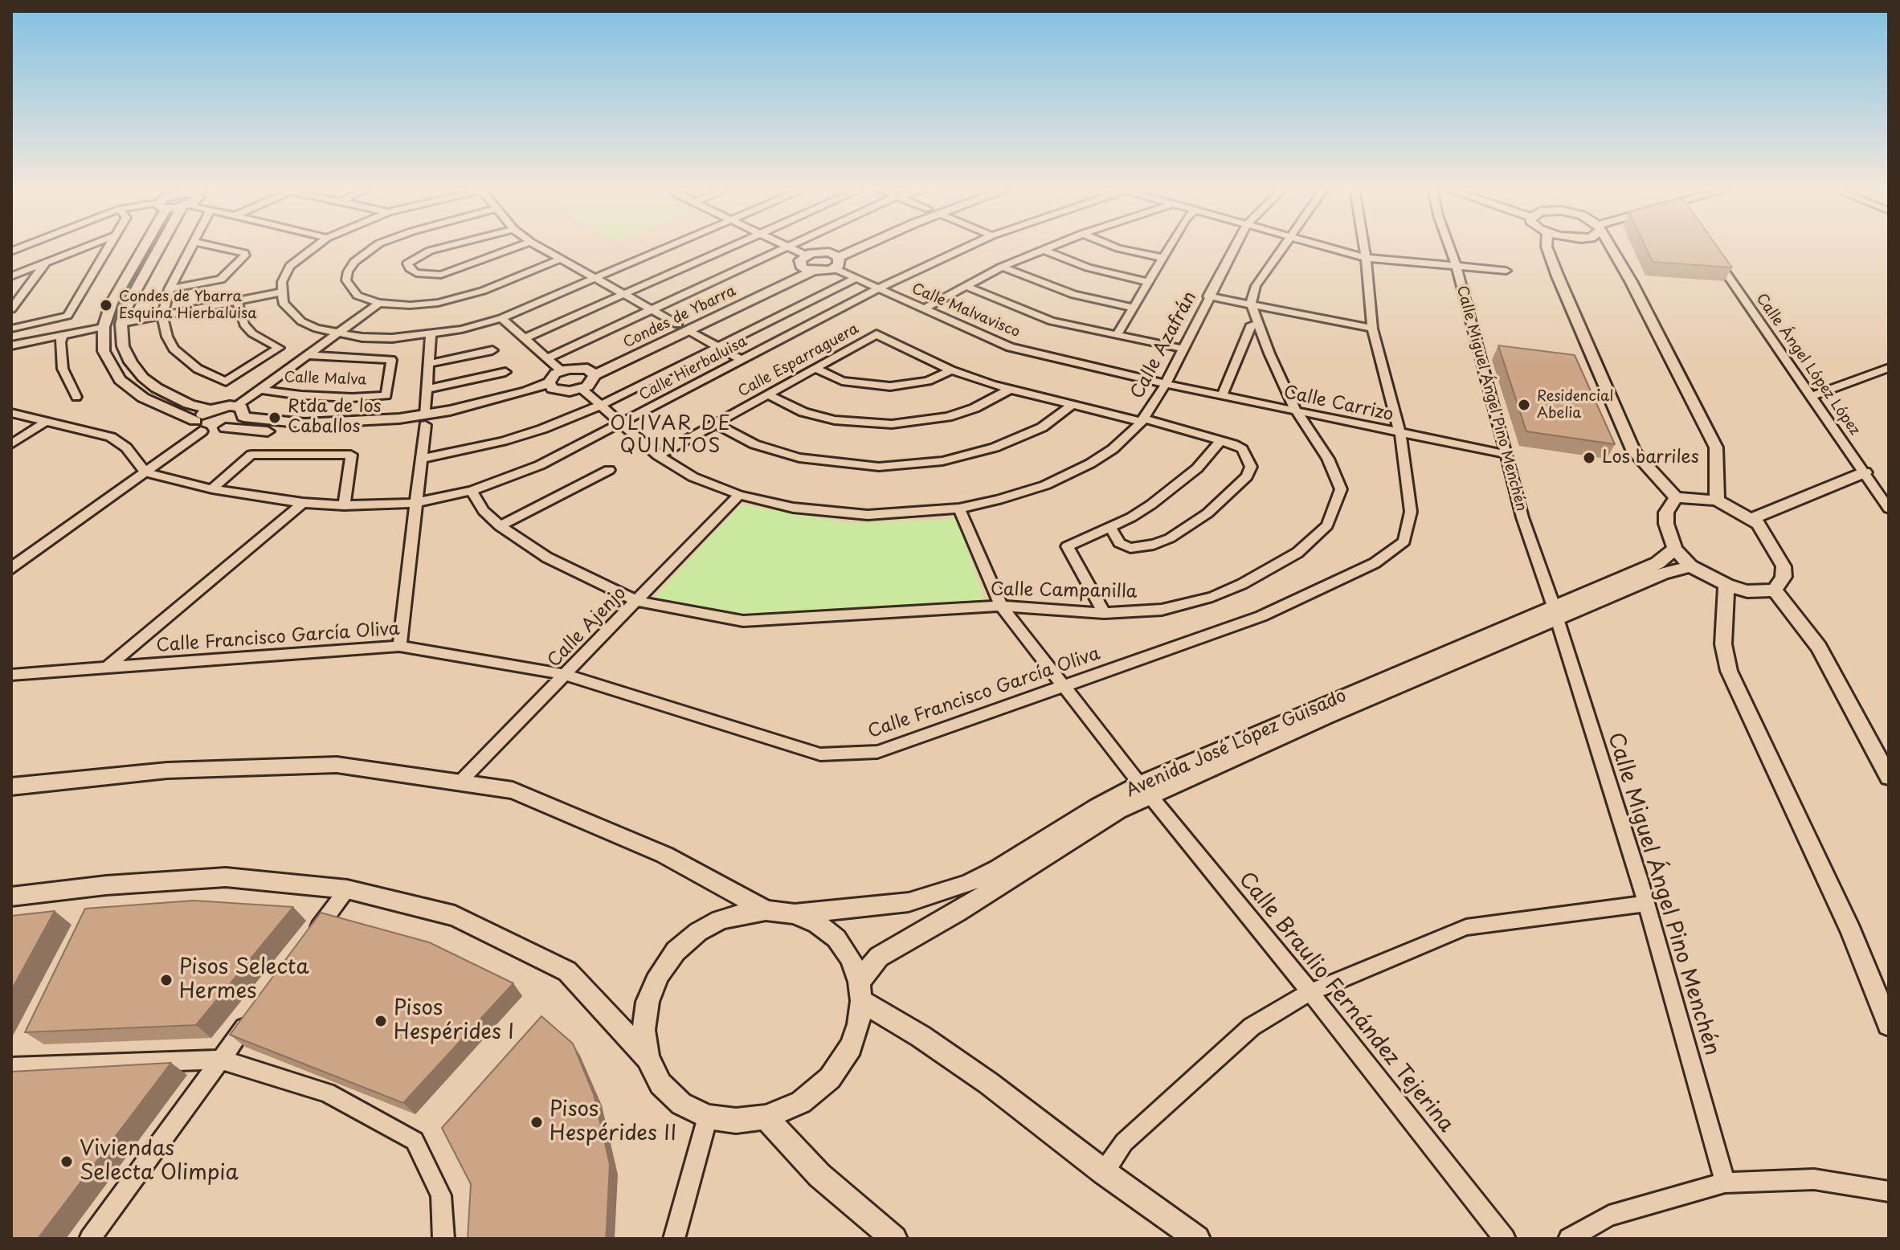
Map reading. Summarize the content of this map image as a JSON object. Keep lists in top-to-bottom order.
{
  "streets": {
    "main road": ["Condes de Ybarra", "Avenida José López Guisado"],
    "street": [
      "Calle Malvavisco",
      "Calle Azafrán",
      "Calle Esparraguera",
      "Calle Ángel López López",
      "Calle Hierbaluisa",
      "Calle Malva",
      "Calle Miguel Ángel Pino Menchén",
      "Calle Carrizo",
      "Calle Campanilla",
      "Calle Ajenjo",
      "Calle Francisco García Oliva",
      "Calle Braulio Fernández Tejerina"
    ]
  },
  "crossings": [
    ["Calle Malvavisco", "Calle Azafrán"],
    ["Calle Malvavisco", "Calle Hierbaluisa"],
    ["Calle Malvavisco", "Calle Carrizo"],
    ["Calle Azafrán", "Calle Esparraguera"],
    ["Calle Azafrán", "Calle Hierbaluisa"],
    ["Calle Azafrán", "Calle Carrizo"],
    ["Calle Azafrán", "Calle Ajenjo"],
    ["Calle Azafrán", "Calle Braulio Fernández Tejerina"],
    ["Calle Hierbaluisa", "Calle Campanilla"],
    ["Calle Miguel Ángel Pino Menchén", "Calle Carrizo"],
    ["Calle Miguel Ángel Pino Menchén", "Avenida José López Guisado"],
    ["Calle Carrizo", "Calle Campanilla"],
    ["Calle Carrizo", "Calle Francisco García Oliva"],
    ["Calle Campanilla", "Calle Ajenjo"],
    ["Calle Campanilla", "Calle Braulio Fernández Tejerina"],
    ["Calle Ajenjo", "Calle Francisco García Oliva"],
    ["Calle Francisco García Oliva", "Calle Braulio Fernández Tejerina"],
    ["Avenida José López Guisado", "Calle Braulio Fernández Tejerina"]
  ],
  "districts": ["OLIVAR DE QUINTOS"],
  "places": [
    "Condes de Ybarra Esquina Hierbaluisa",
    "Residencial Abelia",
    "Rtda de los Caballos",
    "Los barriles",
    "Pisos Selecta Hermes",
    "Pisos Hespérides I",
    "Pisos Hespérides II",
    "Viviendas Selecta Olimpia"
  ]
}
